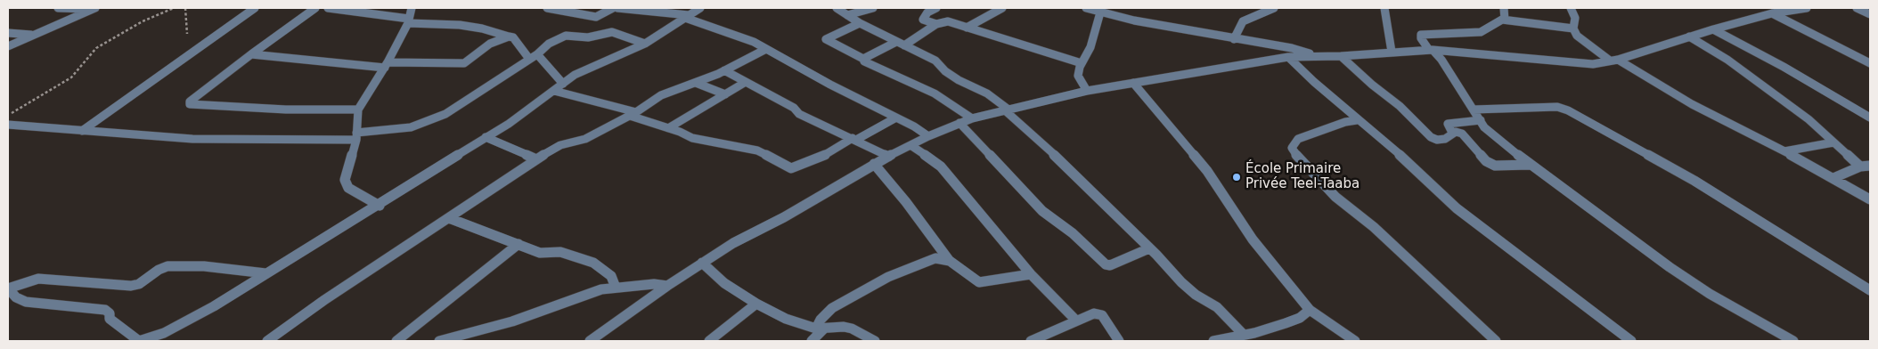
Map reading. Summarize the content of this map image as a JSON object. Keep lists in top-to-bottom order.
{
  "places": ["École Primaire Privée Teel-Taaba"]
}
